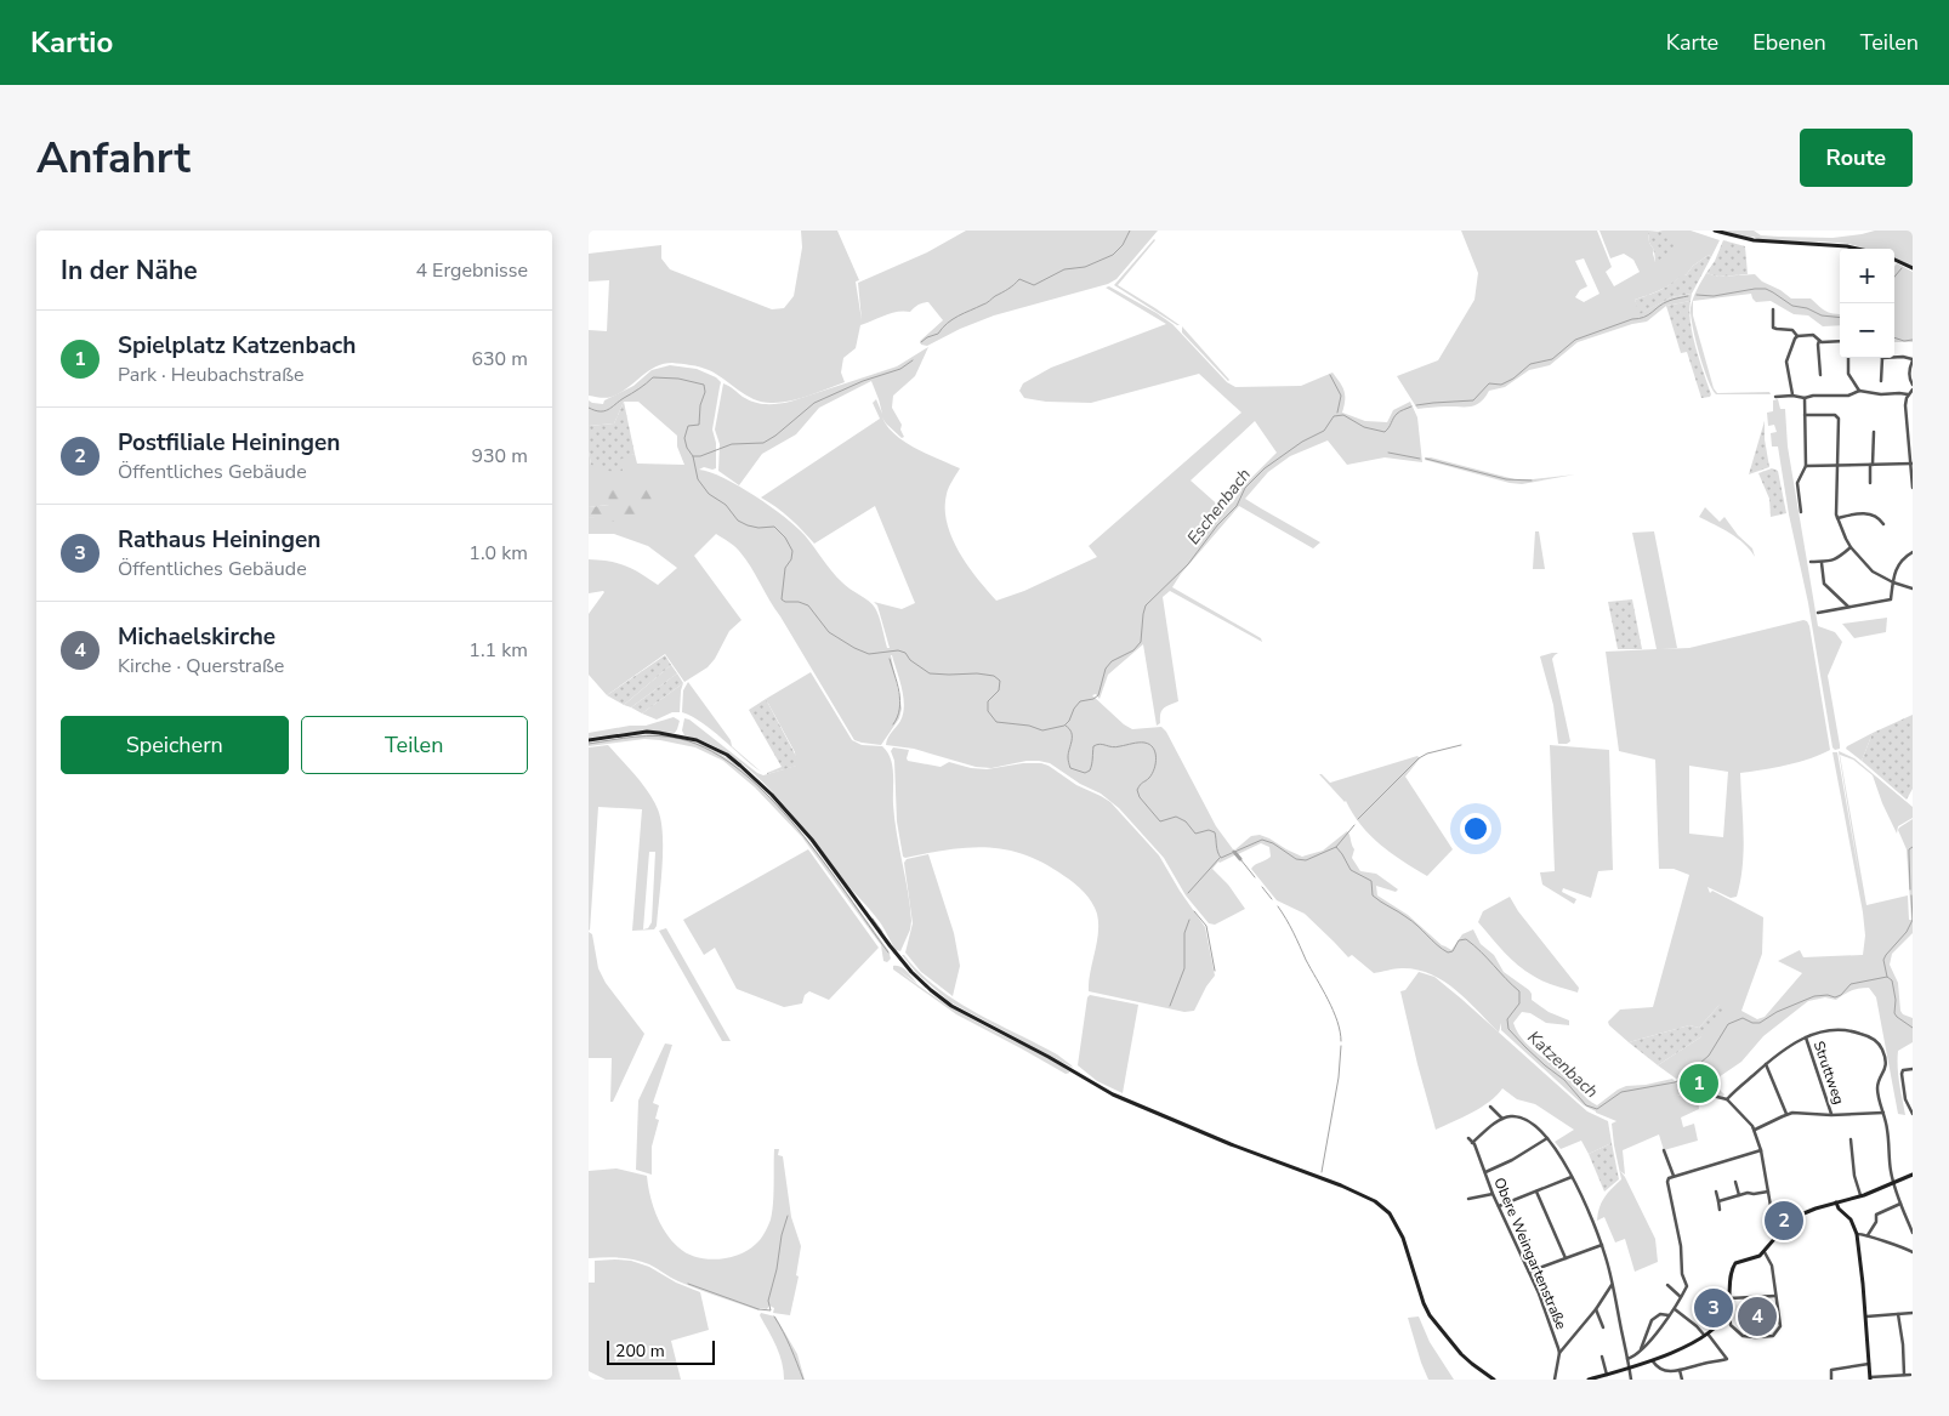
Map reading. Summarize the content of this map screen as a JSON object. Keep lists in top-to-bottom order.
{
  "streets": {
    "street": ["Struttweg", "Obere Weingartenstraße"]
  },
  "water": ["Eschenbach", "Katzenbach"],
  "scale_bar": "200 m",
  "page": {
    "header": "Kartio",
    "nav": ["Karte", "Ebenen", "Teilen"],
    "buttons": [
      "Route",
      ["Speichern", "Teilen"]
    ],
    "title": "Anfahrt",
    "heading": ["In der Nähe", "4 Ergebnisse"],
    "map_buttons": ["+", "−"],
    "list": [
      {
        "mark": "1",
        "name": "Spielplatz Katzenbach",
        "note": "Park · Heubachstraße",
        "value": "630 m"
      },
      {
        "mark": "2",
        "name": "Postfiliale Heiningen",
        "note": "Öffentliches Gebäude",
        "value": "930 m"
      },
      {
        "mark": "3",
        "name": "Rathaus Heiningen",
        "note": "Öffentliches Gebäude",
        "value": "1.0 km"
      },
      {
        "mark": "4",
        "name": "Michaelskirche",
        "note": "Kirche · Querstraße",
        "value": "1.1 km"
      }
    ],
    "pins": [
      "1",
      "2",
      "3",
      "4"
    ],
    "scale": "200 m"
  }
}
